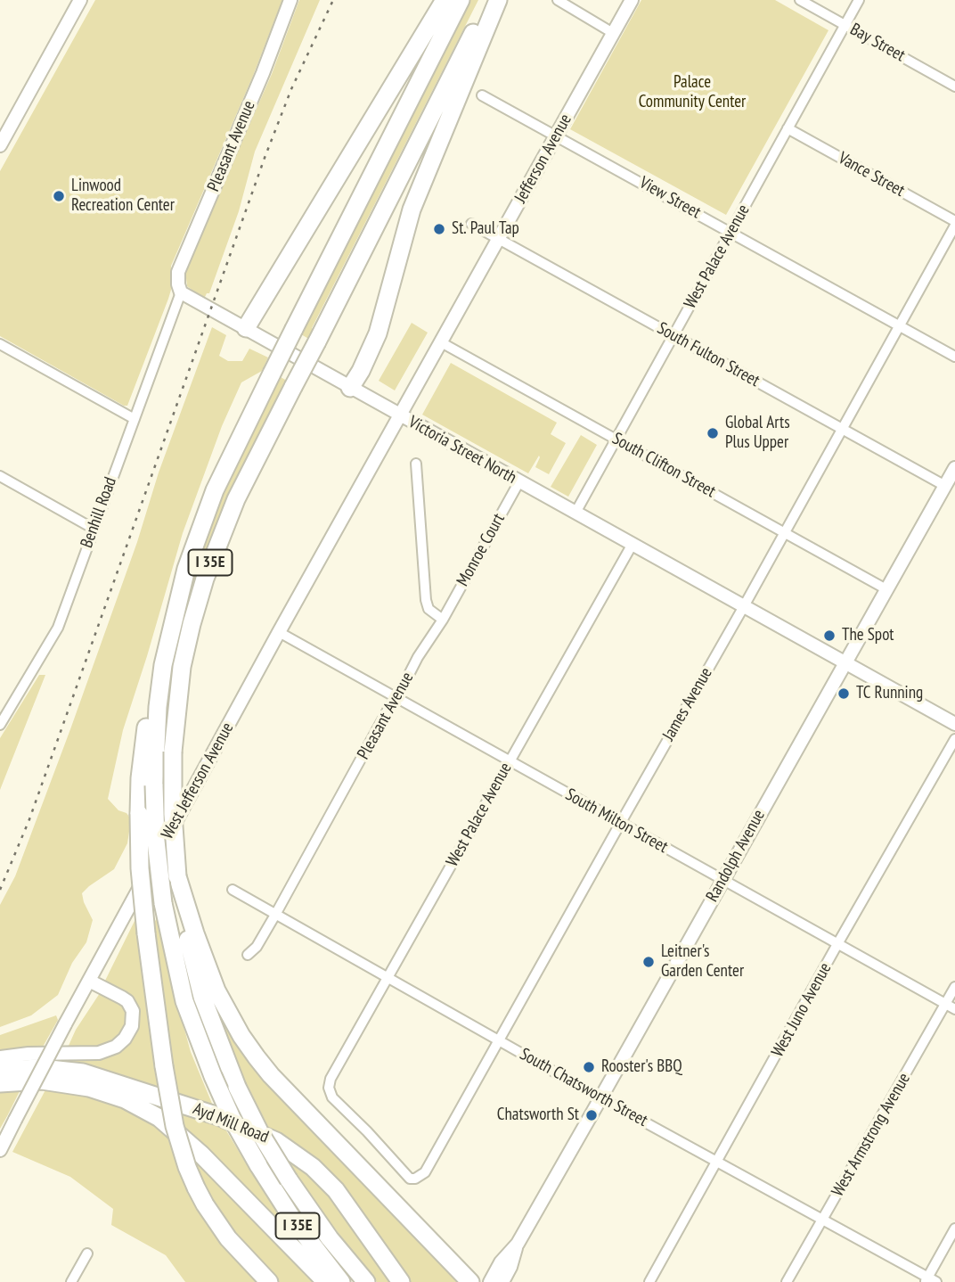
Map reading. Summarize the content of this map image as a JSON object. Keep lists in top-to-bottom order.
{
  "streets": {
    "highway": ["I 35E", "Ayd Mill Road"],
    "street": [
      "Bay Street",
      "Pleasant Avenue",
      "Jefferson Avenue",
      "Vance Street",
      "View Street",
      "West Palace Avenue",
      "South Fulton Street",
      "Victoria Street North",
      "South Clifton Street",
      "Benhill Road",
      "Monroe Court",
      "James Avenue",
      "West Jefferson Avenue",
      "South Milton Street",
      "Randolph Avenue",
      "West Juno Avenue",
      "South Chatsworth Street",
      "West Armstrong Avenue"
    ]
  },
  "crossings": [
    ["Bay Street", "West Palace Avenue"],
    ["Pleasant Avenue", "Victoria Street North"],
    ["Pleasant Avenue", "Benhill Road"],
    ["Pleasant Avenue", "Monroe Court"],
    ["Pleasant Avenue", "South Milton Street"],
    ["Pleasant Avenue", "South Chatsworth Street"],
    ["Jefferson Avenue", "View Street"],
    ["Jefferson Avenue", "South Fulton Street"],
    ["Jefferson Avenue", "Victoria Street North"],
    ["Jefferson Avenue", "South Clifton Street"],
    ["Jefferson Avenue", "West Jefferson Avenue"],
    ["Vance Street", "West Palace Avenue"],
    ["View Street", "West Palace Avenue"],
    ["View Street", "James Avenue"],
    ["West Palace Avenue", "South Fulton Street"],
    ["West Palace Avenue", "Victoria Street North"],
    ["West Palace Avenue", "South Clifton Street"],
    ["West Palace Avenue", "James Avenue"],
    ["West Palace Avenue", "South Milton Street"],
    ["West Palace Avenue", "South Chatsworth Street"],
    ["South Fulton Street", "James Avenue"],
    ["South Fulton Street", "Randolph Avenue"],
    ["Victoria Street North", "Benhill Road"],
    ["Victoria Street North", "Monroe Court"],
    ["Victoria Street North", "James Avenue"],
    ["Victoria Street North", "West Jefferson Avenue"],
    ["Victoria Street North", "Randolph Avenue"],
    ["South Clifton Street", "James Avenue"],
    ["South Clifton Street", "Randolph Avenue"],
    ["James Avenue", "South Milton Street"],
    ["James Avenue", "South Chatsworth Street"],
    ["West Jefferson Avenue", "South Milton Street"],
    ["South Milton Street", "Randolph Avenue"],
    ["South Milton Street", "West Juno Avenue"],
    ["South Milton Street", "West Armstrong Avenue"],
    ["Randolph Avenue", "South Chatsworth Street"],
    ["West Juno Avenue", "South Chatsworth Street"],
    ["South Chatsworth Street", "West Armstrong Avenue"]
  ],
  "parks": ["Palace Community Center"],
  "places": [
    "Linwood Recreation Center",
    "St. Paul Tap",
    "Global Arts Plus Upper",
    "The Spot",
    "TC Running",
    "Leitner's Garden Center",
    "Rooster's BBQ",
    "Chatsworth St"
  ]
}
